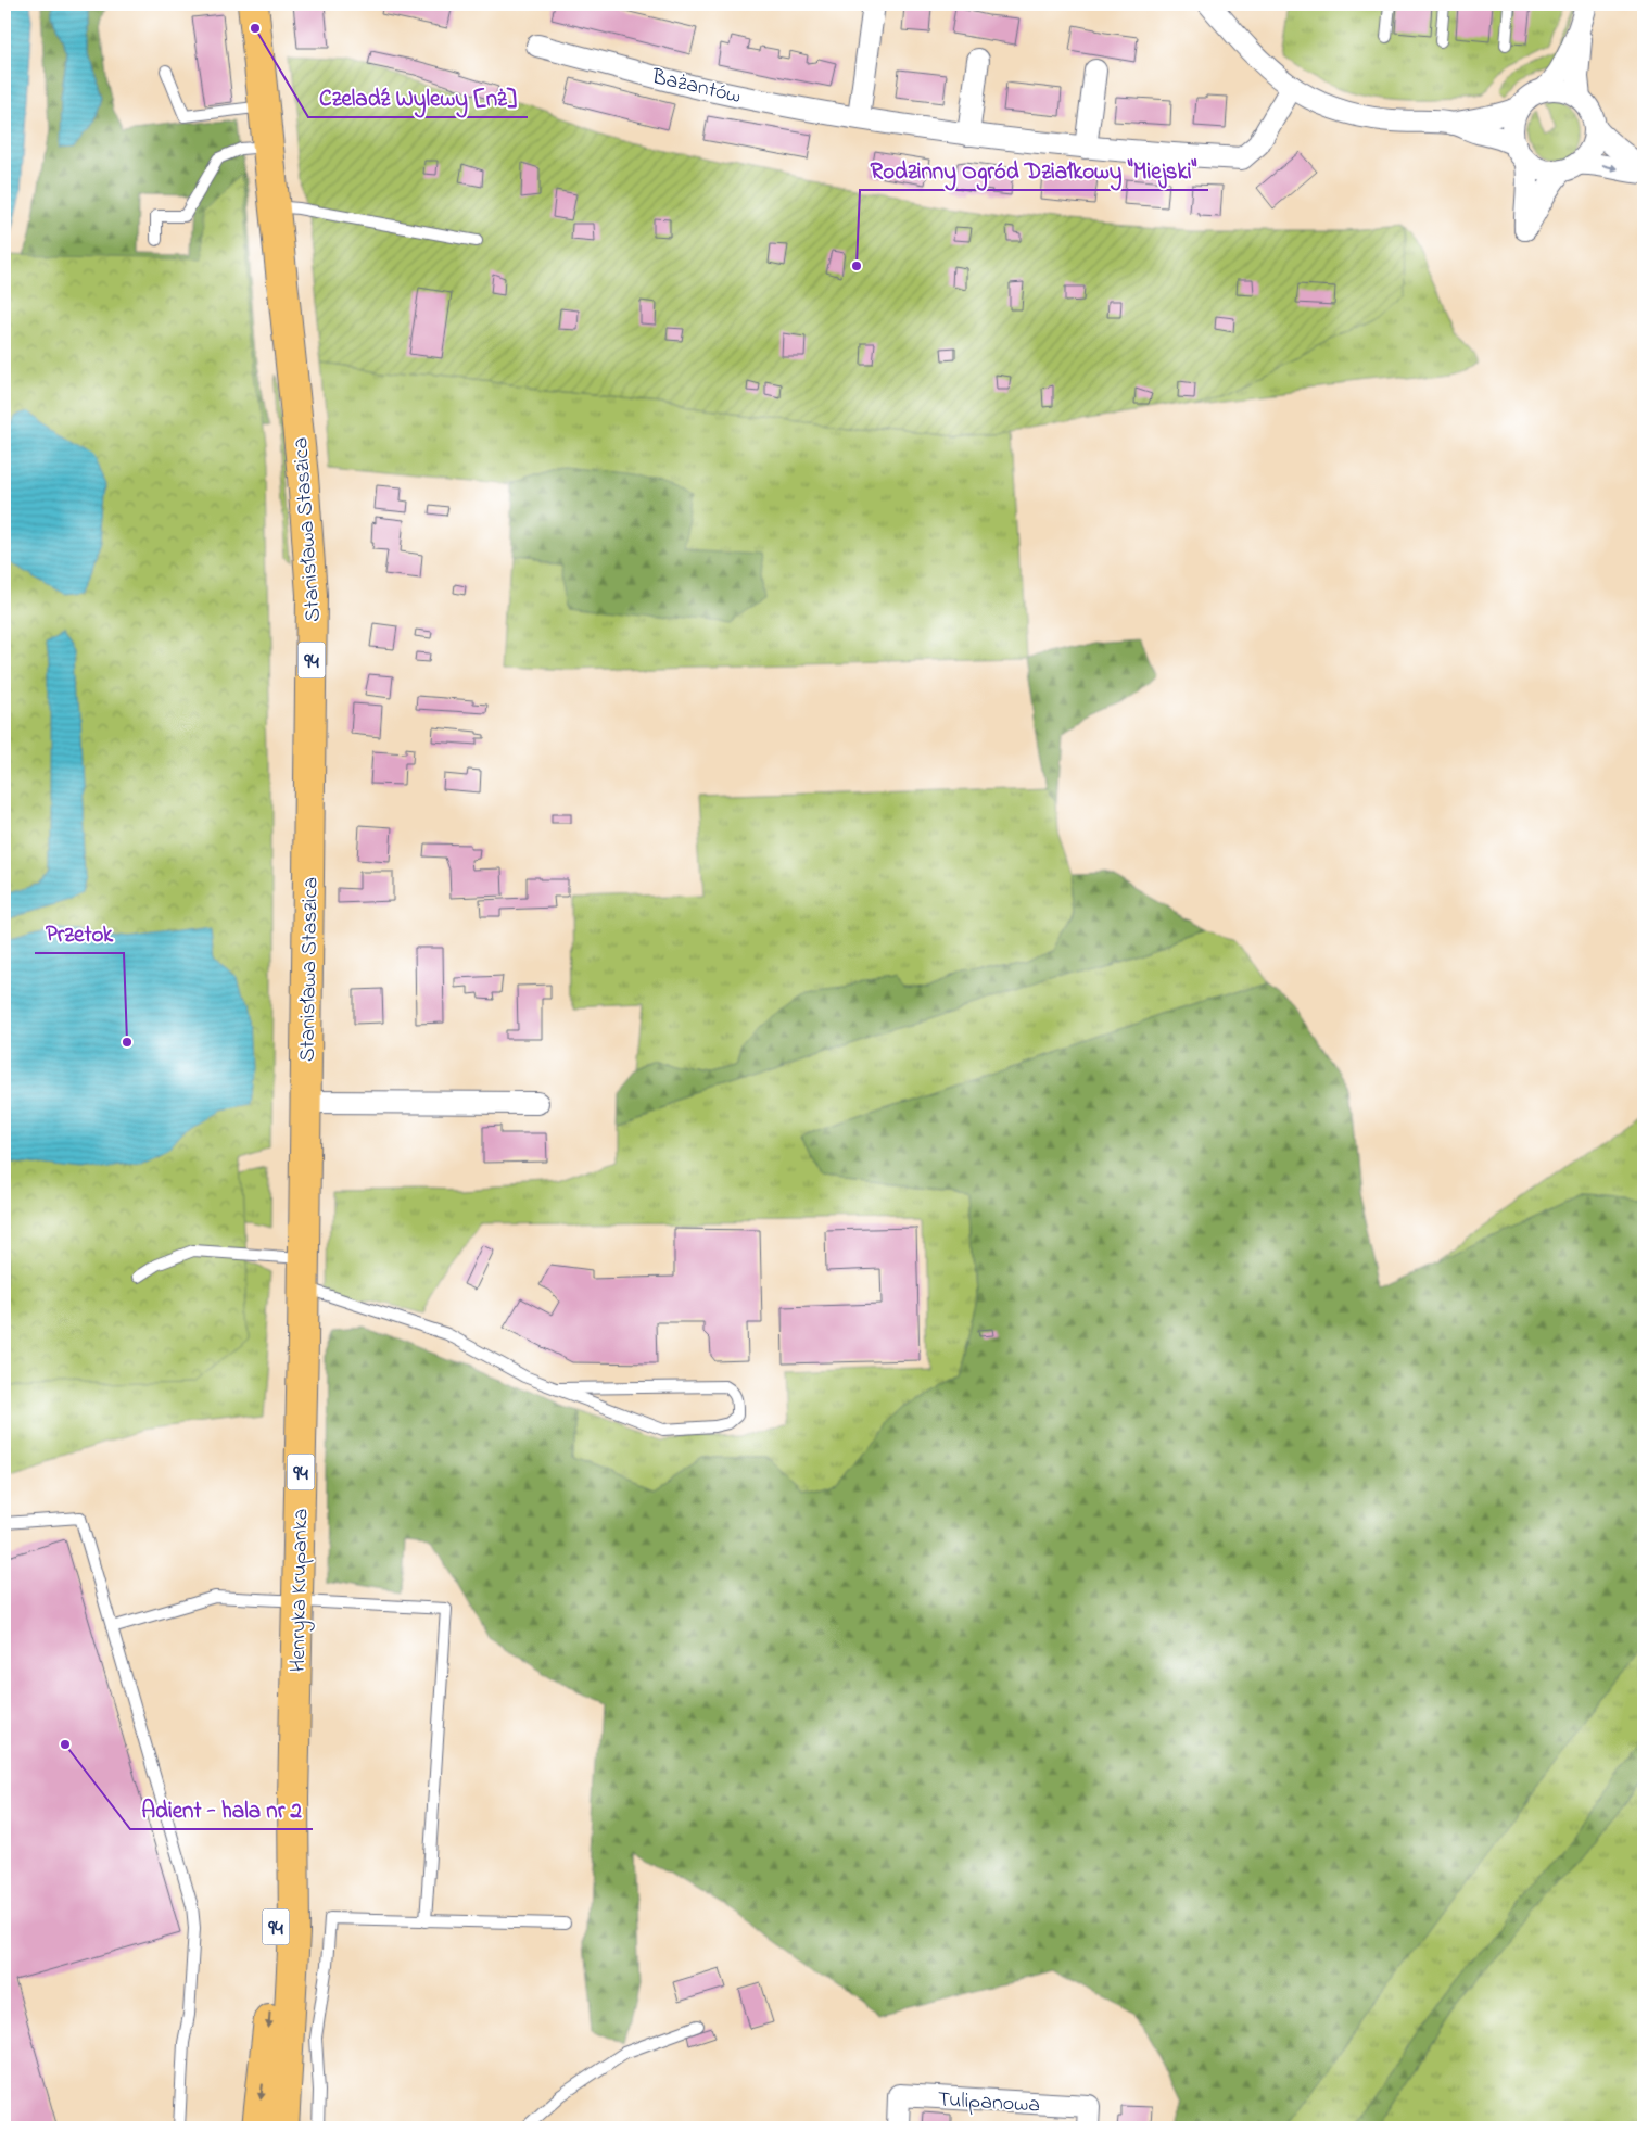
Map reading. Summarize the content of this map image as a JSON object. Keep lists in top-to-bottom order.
{
  "streets": {
    "main road": ["Stanisława Staszica", "94", "Henryka Krupanka"],
    "street": ["Bażantów", "Tulipanowa"]
  },
  "crossings": [
    ["Stanisława Staszica", "Henryka Krupanka"]
  ],
  "places": [
    "Czeladź Wylewy [nż]",
    "Rodzinny Ogród Działkowy \"Miejski\"",
    "Przetok",
    "Adient - hala nr 2"
  ]
}
